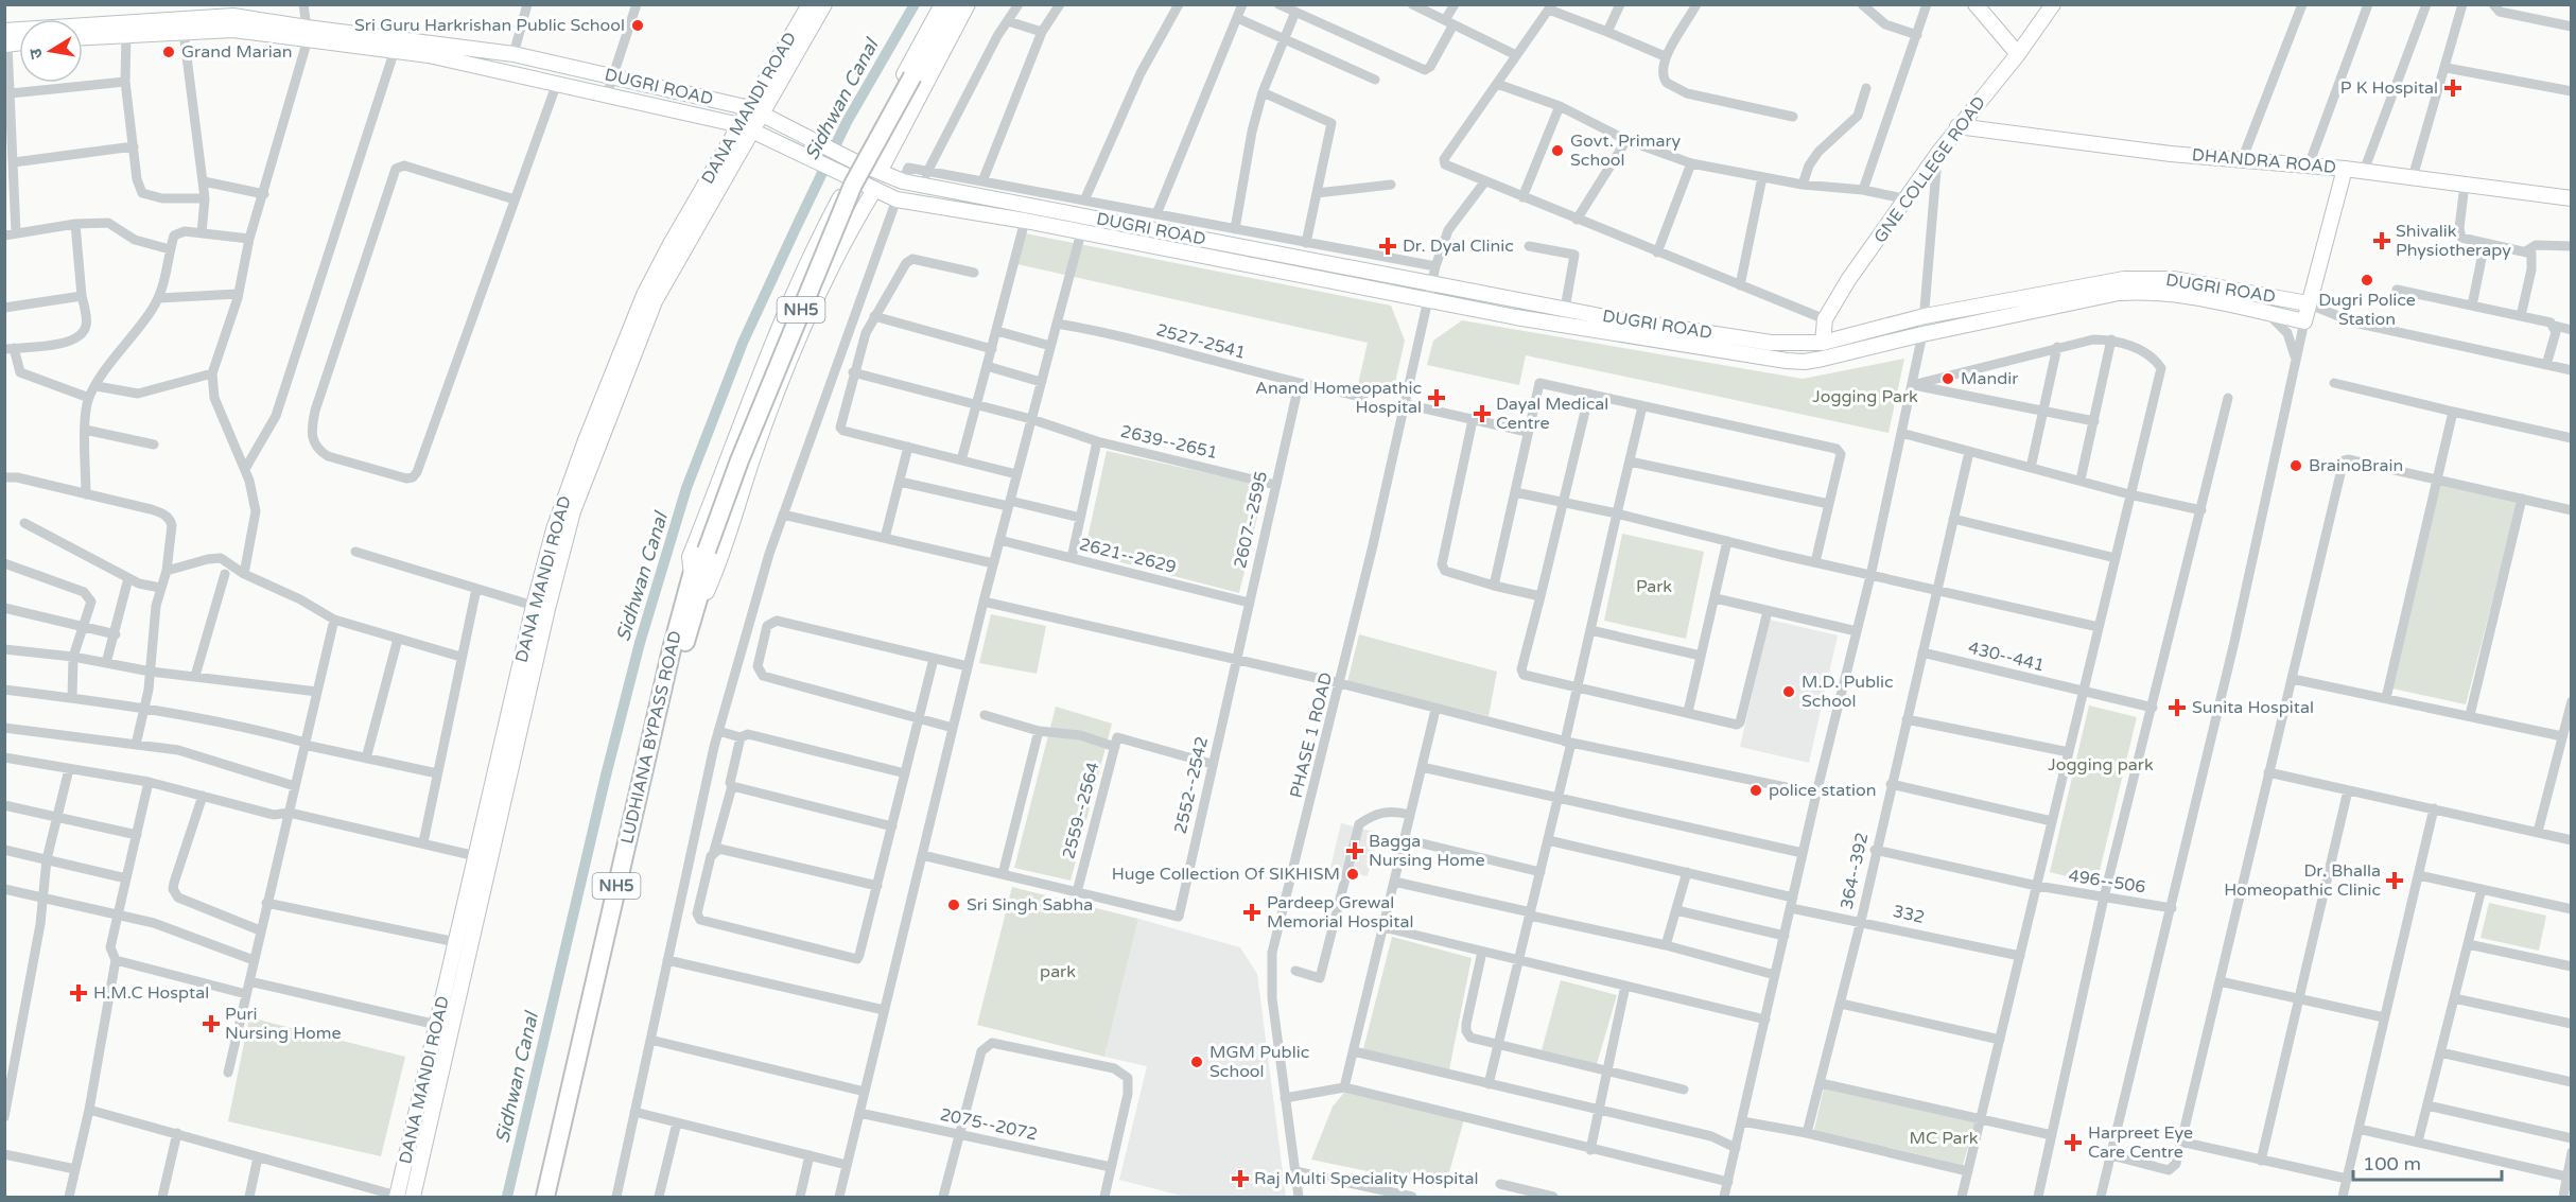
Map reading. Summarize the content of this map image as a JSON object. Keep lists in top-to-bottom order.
{
  "streets": {
    "highway": ["NH5", "LUDHIANA BYPASS ROAD"],
    "street": [
      "DUGRI ROAD",
      "DANA MANDI ROAD",
      "DHANDRA ROAD",
      "GNE COLLEGE ROAD",
      "2527-2541",
      "2639--2651",
      "2607--2595",
      "2621--2629",
      "430--441",
      "PHASE 1 ROAD",
      "2552--2542",
      "2559--2564",
      "364--392",
      "496--506",
      "332",
      "2075--2072"
    ]
  },
  "crossings": [
    ["DUGRI ROAD", "DANA MANDI ROAD"],
    ["DUGRI ROAD", "GNE COLLEGE ROAD"],
    ["DUGRI ROAD", "PHASE 1 ROAD"],
    ["DHANDRA ROAD", "GNE COLLEGE ROAD"],
    ["NH5", "LUDHIANA BYPASS ROAD"],
    ["2527-2541", "2607--2595"],
    ["2639--2651", "2607--2595"],
    ["2639--2651", "2621--2629"],
    ["2607--2595", "2621--2629"],
    ["2607--2595", "2552--2542"],
    ["430--441", "364--392"],
    ["2552--2542", "2559--2564"],
    ["364--392", "496--506"],
    ["364--392", "332"]
  ],
  "water": ["Sidhwan Canal"],
  "parks": [
    "Jogging Park",
    "Park",
    "Jogging park",
    "park",
    "MC Park"
  ],
  "places": {
    "other": [
      "Sri Guru Harkrishan Public School",
      "Grand Marian",
      "Govt. Primary School",
      "Dugri Police Station",
      "Mandir",
      "BrainoBrain",
      "M.D. Public School",
      "police station",
      "Huge Collection Of SIKHISM",
      "Sri Singh Sabha",
      "MGM Public School"
    ],
    "health": [
      "P K Hospital",
      "Shivalik Physiotherapy",
      "Dr. Dyal Clinic",
      "Anand Homeopathic Hospital",
      "Dayal Medical Centre",
      "Sunita Hospital",
      "Bagga Nursing Home",
      "Dr. Bhalla Homeopathic Clinic",
      "Pardeep Grewal Memorial Hospital",
      "H.M.C Hosptal",
      "Puri Nursing Home",
      "Harpreet Eye Care Centre",
      "Raj Multi Speciality Hospital"
    ]
  },
  "scale_bar": "100 m",
  "north": "left"
}
